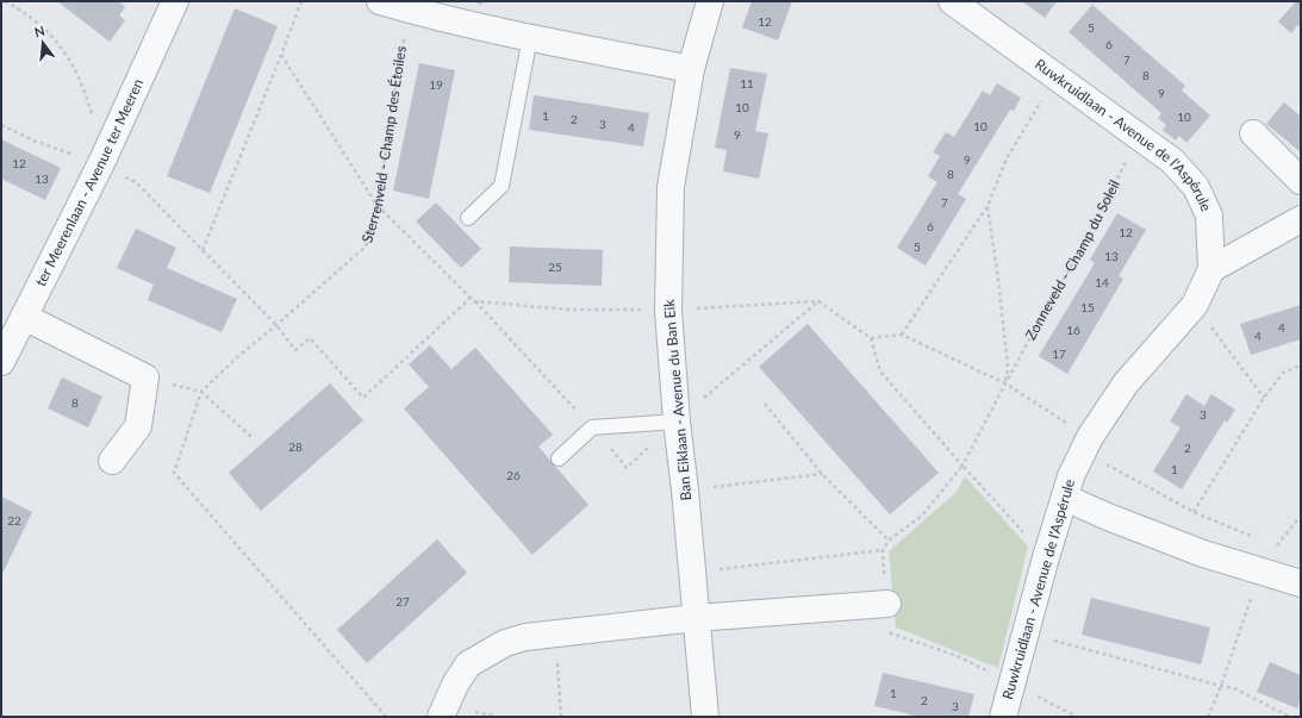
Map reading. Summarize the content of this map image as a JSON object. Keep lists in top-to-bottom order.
{
  "streets": {
    "street": ["Ruwkruidlaan - Avenue de l'Aspérule", "ter Meerenlaan - Avenue ter Meeren", "Ban Eiklaan - Avenue du Ban Eik"],
    "path": ["Sterrenveld - Champ des Étoiles", "Zonneveld - Champ du Soleil"]
  },
  "crossings": [
    ["Ruwkruidlaan - Avenue de l'Aspérule", "Zonneveld - Champ du Soleil"]
  ],
  "house_numbers": [
    "12",
    "5",
    "6",
    "7",
    "8",
    "11",
    "19",
    "9",
    "10",
    "1",
    "10",
    "2",
    "3",
    "10",
    "4",
    "9",
    "9",
    "12",
    "8",
    "13",
    "7",
    "6",
    "12",
    "5",
    "13",
    "25",
    "14",
    "15",
    "4",
    "16",
    "4",
    "17",
    "8",
    "3",
    "28",
    "2",
    "1",
    "26",
    "22",
    "27",
    "1",
    "2",
    "3"
  ],
  "north": "top"
}
